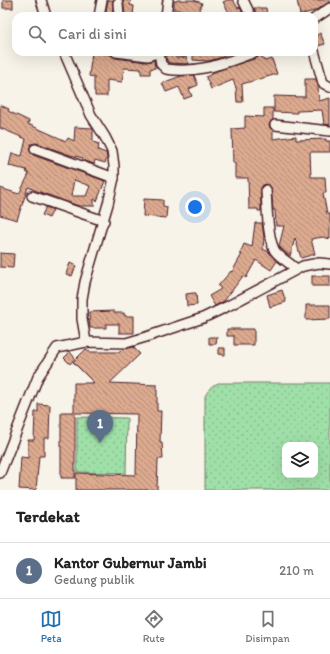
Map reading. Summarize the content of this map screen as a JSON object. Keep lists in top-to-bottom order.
{
  "page": {
    "search": "Cari di sini",
    "pins": "1",
    "heading": "Terdekat",
    "list": [
      {
        "mark": "1",
        "name": "Kantor Gubernur Jambi",
        "note": "Gedung publik",
        "value": "210 m"
      }
    ],
    "nav": ["Peta", "Rute", "Disimpan"]
  }
}
